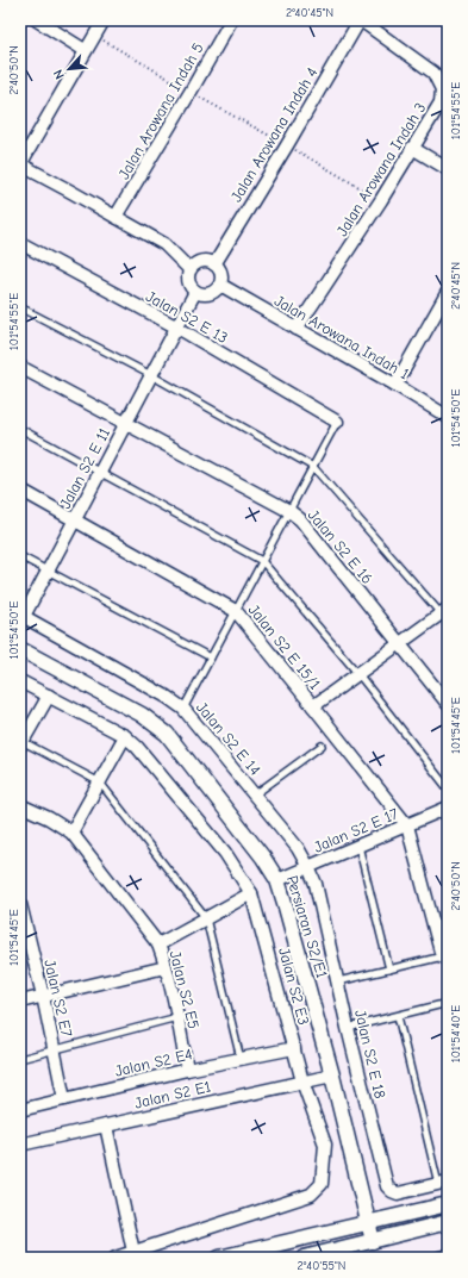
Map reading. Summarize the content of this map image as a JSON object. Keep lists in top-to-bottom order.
{
  "streets": {
    "street": [
      "Jalan Arowana Indah 5",
      "Jalan Arowana Indah 4",
      "Jalan Arowana Indah 3",
      "Jalan S2 E 13",
      "Jalan Arowana Indah 1",
      "Jalan S2 E 11",
      "Jalan S2 E 16",
      "Jalan S2 E 15/1",
      "Jalan S2 E 14",
      "Jalan S2 E 17",
      "Persiaran S2/E1",
      "Jalan S2 E3",
      "Jalan S2 E5",
      "Jalan S2 E7",
      "Jalan S2 E 18",
      "Jalan S2 E4",
      "Jalan S2 E1"
    ]
  },
  "crossings": [
    ["Jalan Arowana Indah 4", "Jalan Arowana Indah 3"],
    ["Jalan Arowana Indah 4", "Jalan Arowana Indah 1"],
    ["Jalan Arowana Indah 4", "Jalan S2 E 11"],
    ["Jalan Arowana Indah 3", "Jalan Arowana Indah 1"],
    ["Jalan S2 E 13", "Jalan S2 E 11"],
    ["Jalan Arowana Indah 1", "Jalan S2 E 11"],
    ["Jalan S2 E 11", "Jalan S2 E 16"],
    ["Jalan S2 E 11", "Jalan S2 E 15/1"],
    ["Jalan S2 E 11", "Jalan S2 E 14"],
    ["Jalan S2 E 15/1", "Jalan S2 E 17"],
    ["Jalan S2 E 14", "Jalan S2 E 17"],
    ["Jalan S2 E 14", "Jalan S2 E 18"],
    ["Jalan S2 E 17", "Persiaran S2/E1"],
    ["Jalan S2 E 17", "Jalan S2 E 18"],
    ["Persiaran S2/E1", "Jalan S2 E1"],
    ["Jalan S2 E3", "Jalan S2 E4"],
    ["Jalan S2 E3", "Jalan S2 E1"],
    ["Jalan S2 E5", "Jalan S2 E4"],
    ["Jalan S2 E7", "Jalan S2 E4"]
  ],
  "north": "bottom left",
  "coordinates": [
    "2°40'45\"N",
    "2°40'50\"N",
    "101°54'55\"E",
    "101°54'50\"E",
    "101°54'45\"E",
    "101°54'40\"E",
    "2°40'55\"N"
  ]
}
